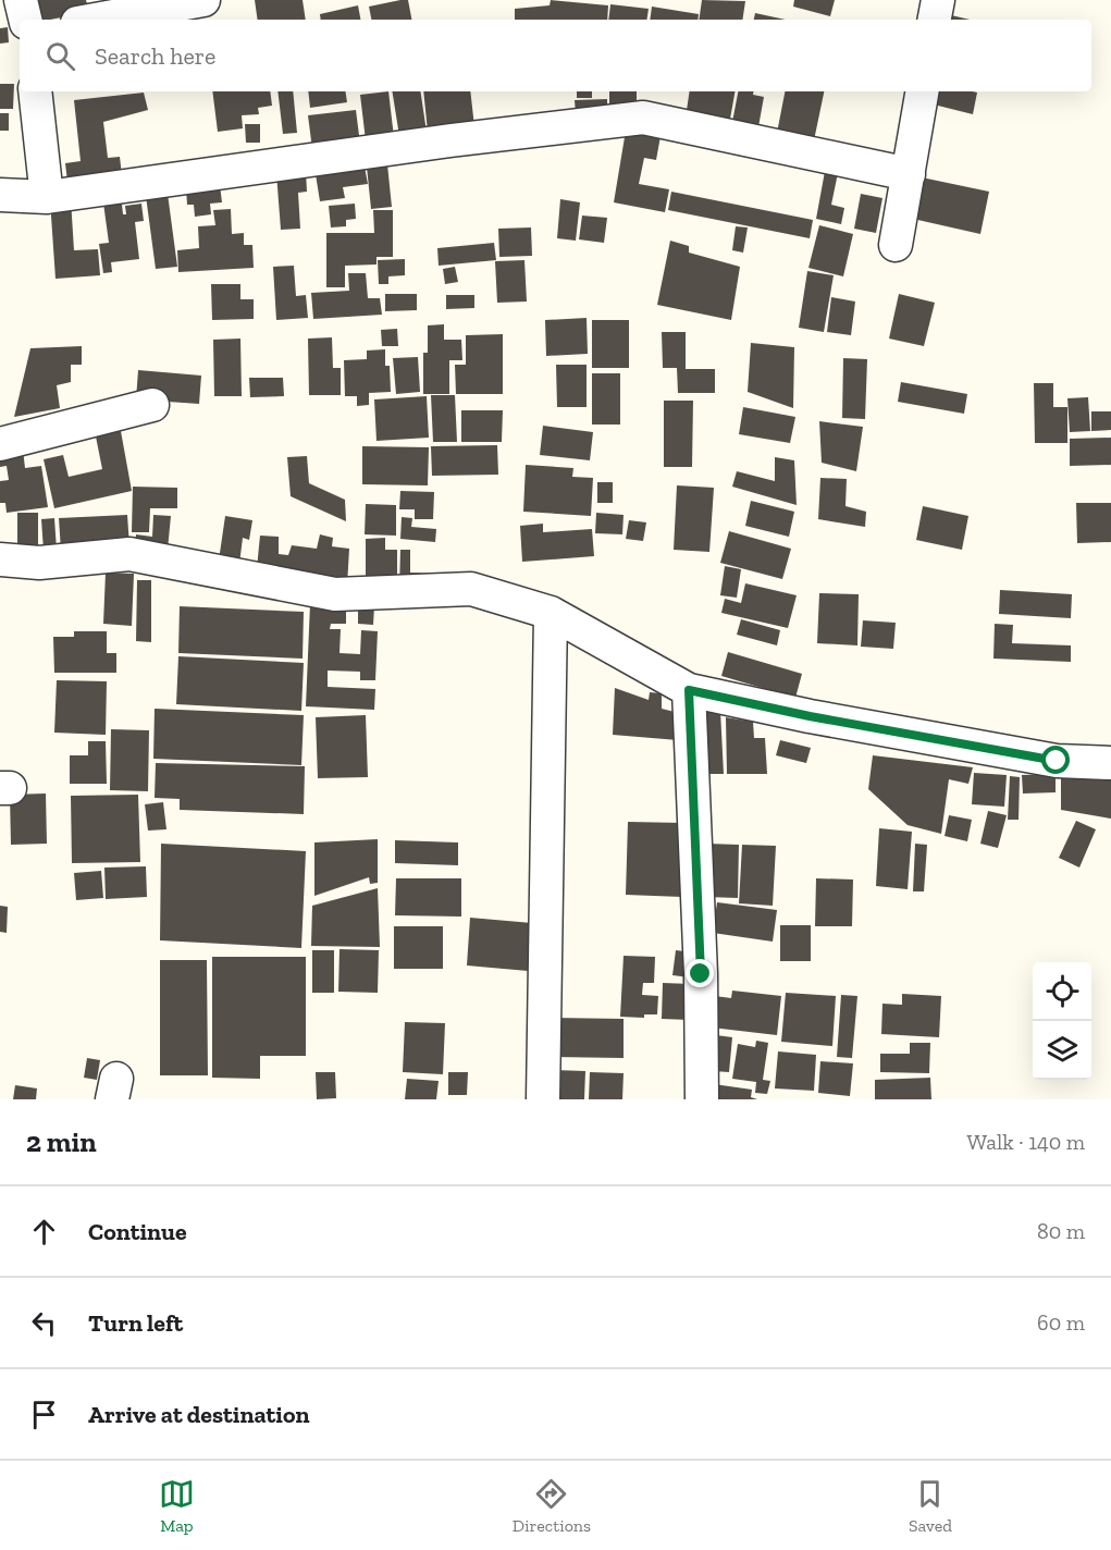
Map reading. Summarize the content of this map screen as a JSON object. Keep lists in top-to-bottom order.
{
  "page": {
    "search": "Search here",
    "heading": ["2 min", "Walk · 140 m"],
    "list": [
      ["Continue", "80 m"],
      ["Turn left", "60 m"],
      "Arrive at destination"
    ],
    "nav": ["Map", "Directions", "Saved"]
  }
}
